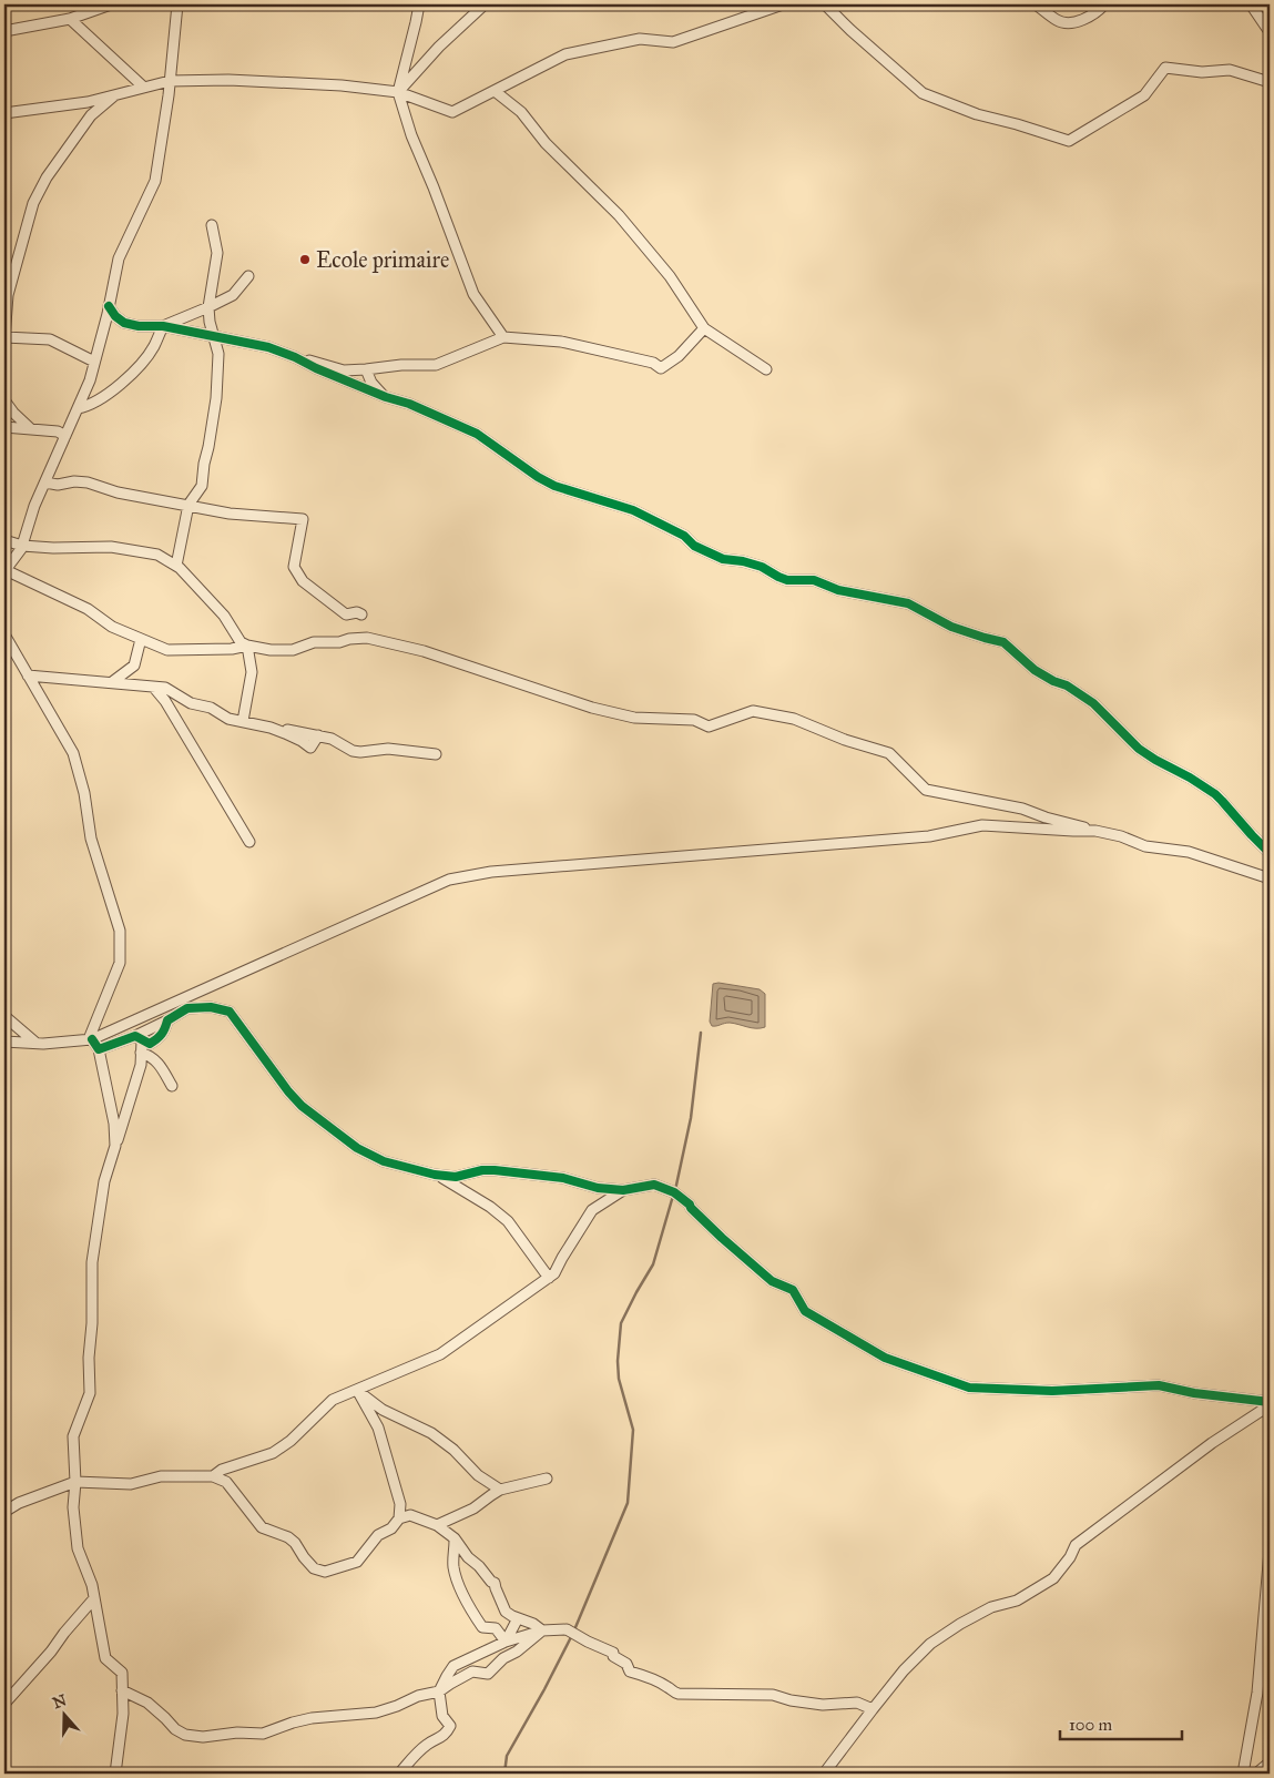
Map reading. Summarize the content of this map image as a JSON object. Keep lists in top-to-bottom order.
{
  "places": ["Ecole primaire"],
  "scale_bar": "100 m",
  "north": "top"
}
